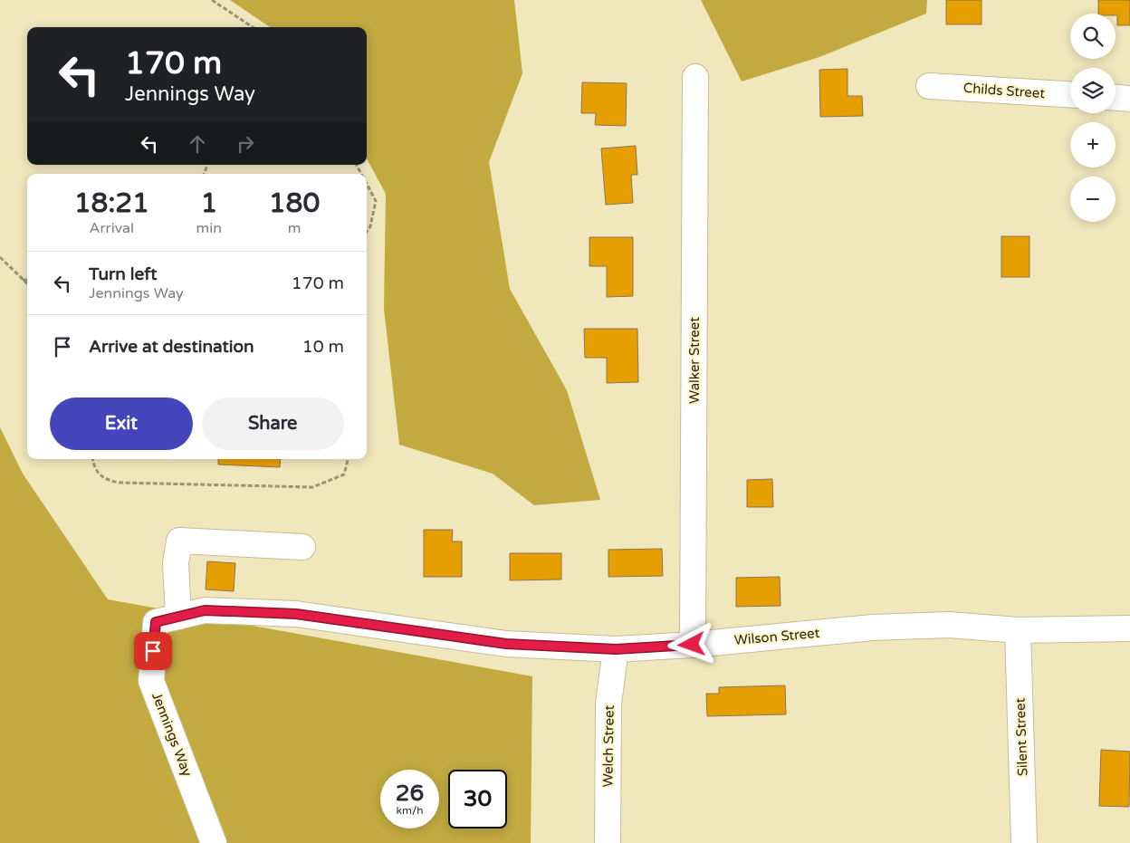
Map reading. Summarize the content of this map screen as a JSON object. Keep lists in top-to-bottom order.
{
  "streets": {
    "street": [
      "Childs Street",
      "Walker Street",
      "Wilson Street",
      "Jennings Way",
      "Silent Street",
      "Welch Street"
    ]
  },
  "crossings": [
    ["Walker Street", "Wilson Street"],
    ["Wilson Street", "Jennings Way"],
    ["Wilson Street", "Silent Street"],
    ["Wilson Street", "Welch Street"]
  ],
  "page": {
    "map_buttons": ["+", "−"],
    "turn": ["170 m", "Jennings Way"],
    "eta": [
      "18:21",
      "Arrival",
      "1",
      "min",
      "180",
      "m"
    ],
    "list": [
      {
        "name": "Turn left",
        "note": "Jennings Way",
        "value": "170 m"
      },
      {
        "name": "Arrive at destination",
        "value": "10 m"
      }
    ],
    "buttons": ["Exit", "Share"],
    "speed": "26 km/h",
    "limit": "30"
  }
}
